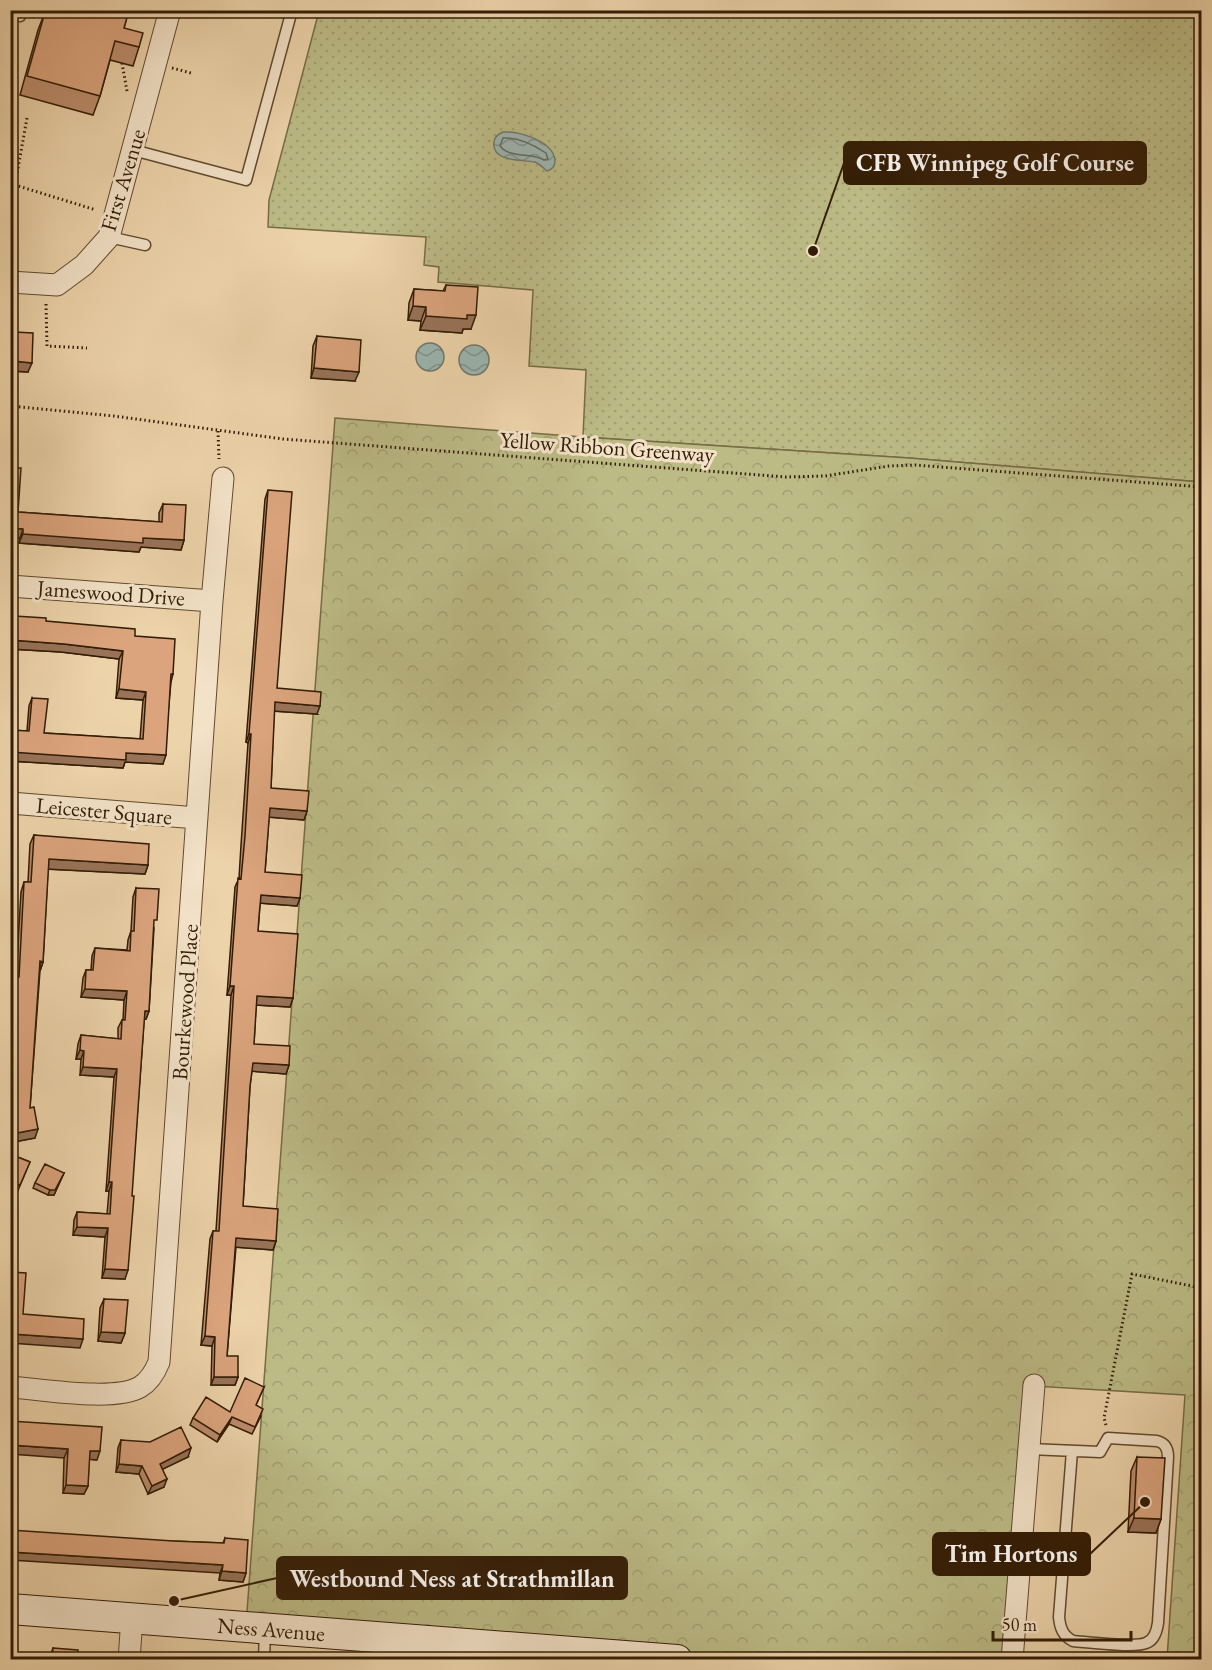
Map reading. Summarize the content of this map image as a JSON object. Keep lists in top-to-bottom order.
{
  "streets": {
    "main road": ["Ness Avenue"],
    "street": [
      "First Avenue",
      "Jameswood Drive",
      "Leicester Square",
      "Bourkewood Place"
    ],
    "path": ["Yellow Ribbon Greenway"]
  },
  "crossings": [
    ["Jameswood Drive", "Bourkewood Place"],
    ["Leicester Square", "Bourkewood Place"]
  ],
  "places": ["CFB Winnipeg Golf Course", "Tim Hortons", "Westbound Ness at Strathmillan"],
  "scale_bar": "50 m"
}
